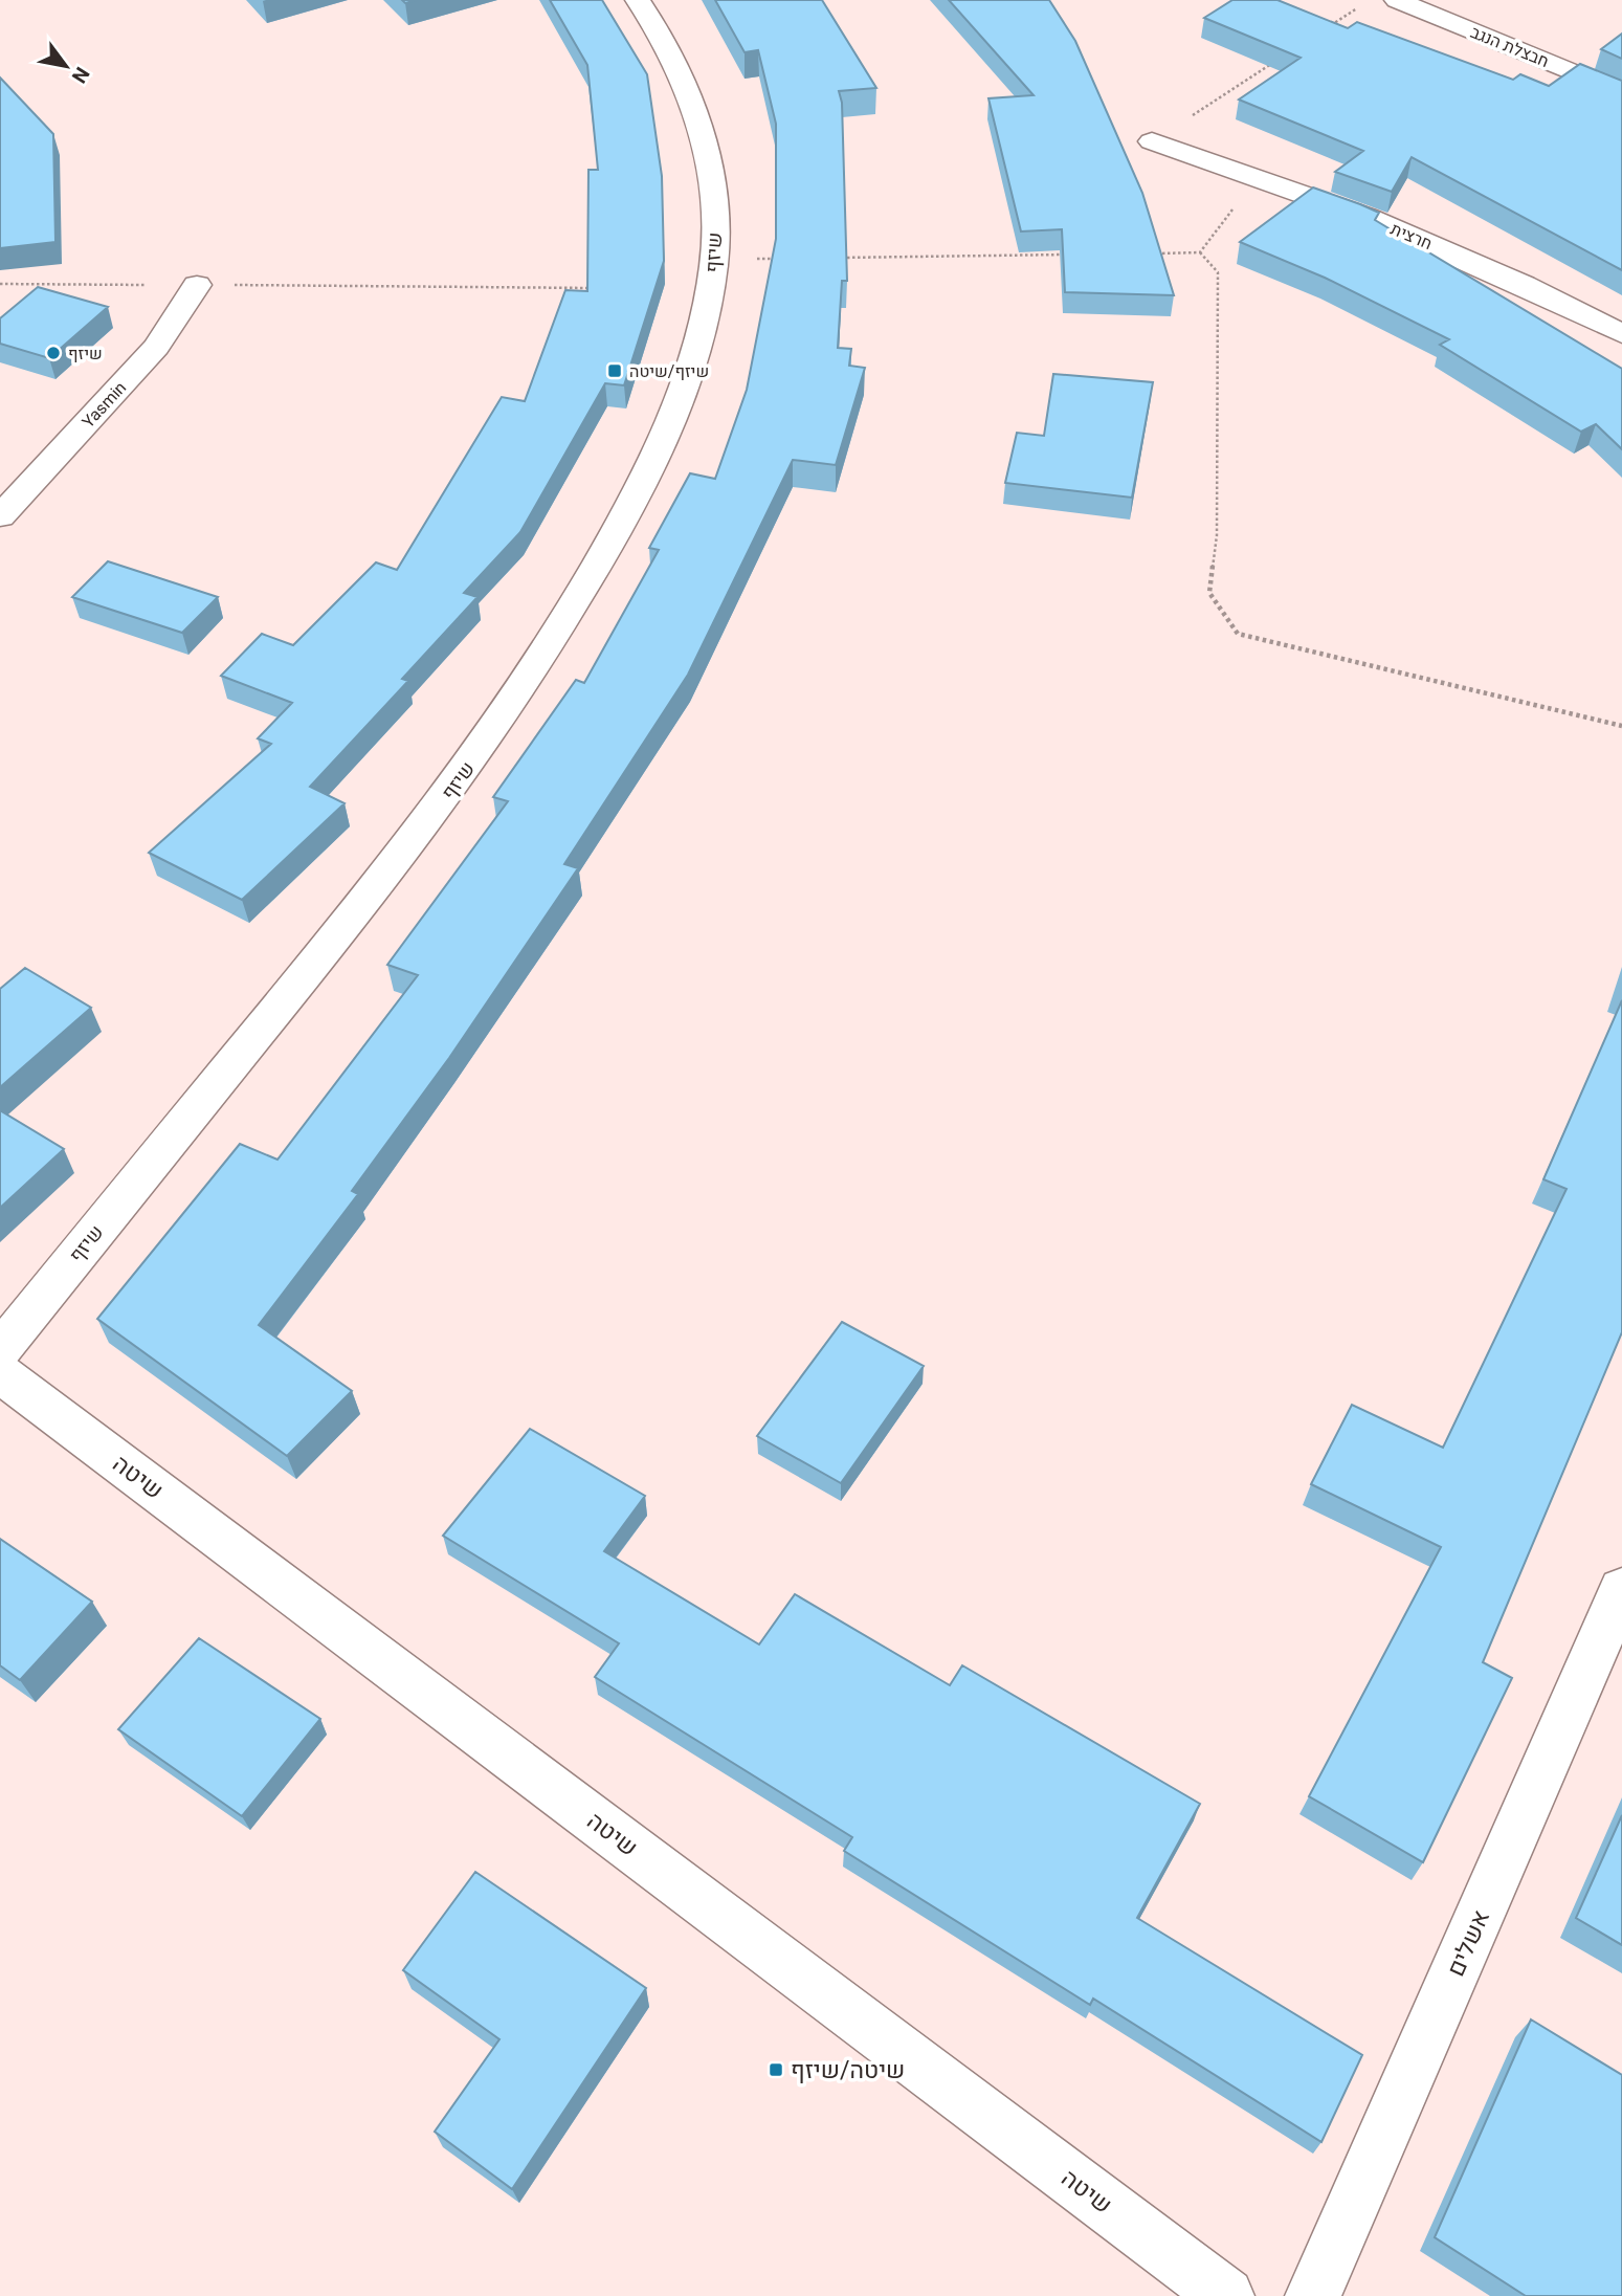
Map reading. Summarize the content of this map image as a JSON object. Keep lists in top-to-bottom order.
{
  "streets": {
    "street": [
      "חבצלת הנגב",
      "חרצית",
      "שיזף",
      "Yasmin",
      "שיטה",
      "אשלים"
    ]
  },
  "places": {
    "other": ["שיזף"],
    "transit": ["שיזף/שיטה", "שיטה/שיזף"]
  },
  "north": "bottom right"
}
